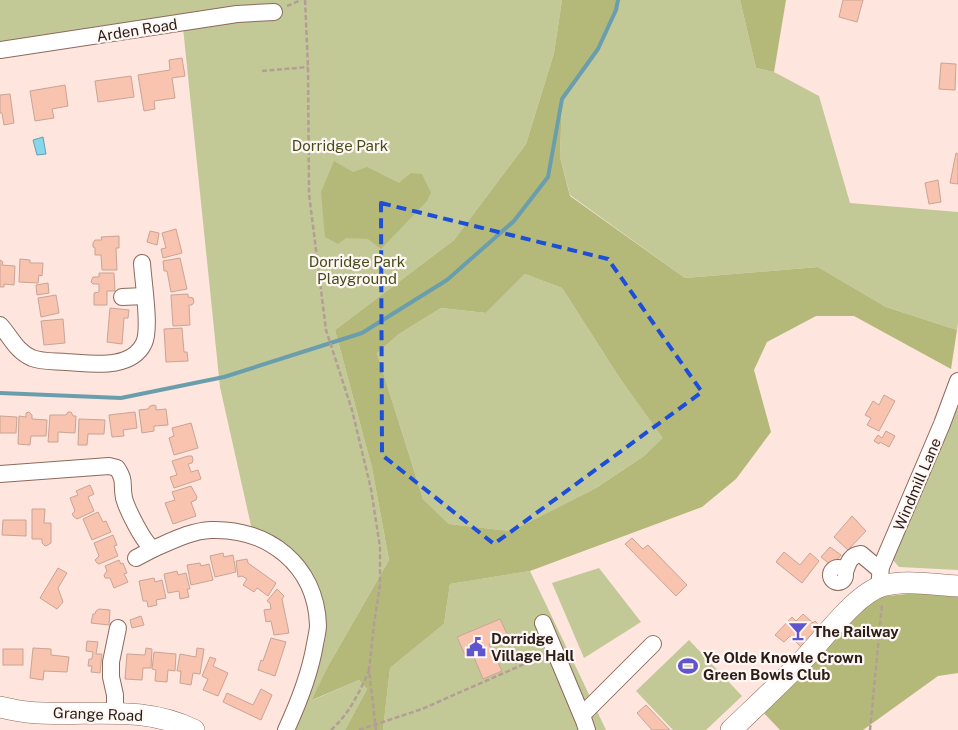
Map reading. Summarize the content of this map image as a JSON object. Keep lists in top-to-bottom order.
{
  "streets": {
    "main road": ["Grange Road"],
    "street": ["Arden Road", "Windmill Lane"]
  },
  "parks": ["Dorridge Park", "Dorridge Park Playground"],
  "places": {
    "bar": ["The Railway"],
    "public building": ["Dorridge Village Hall"],
    "sports": ["Ye Olde Knowle Crown Green Bowls Club"]
  }
}
